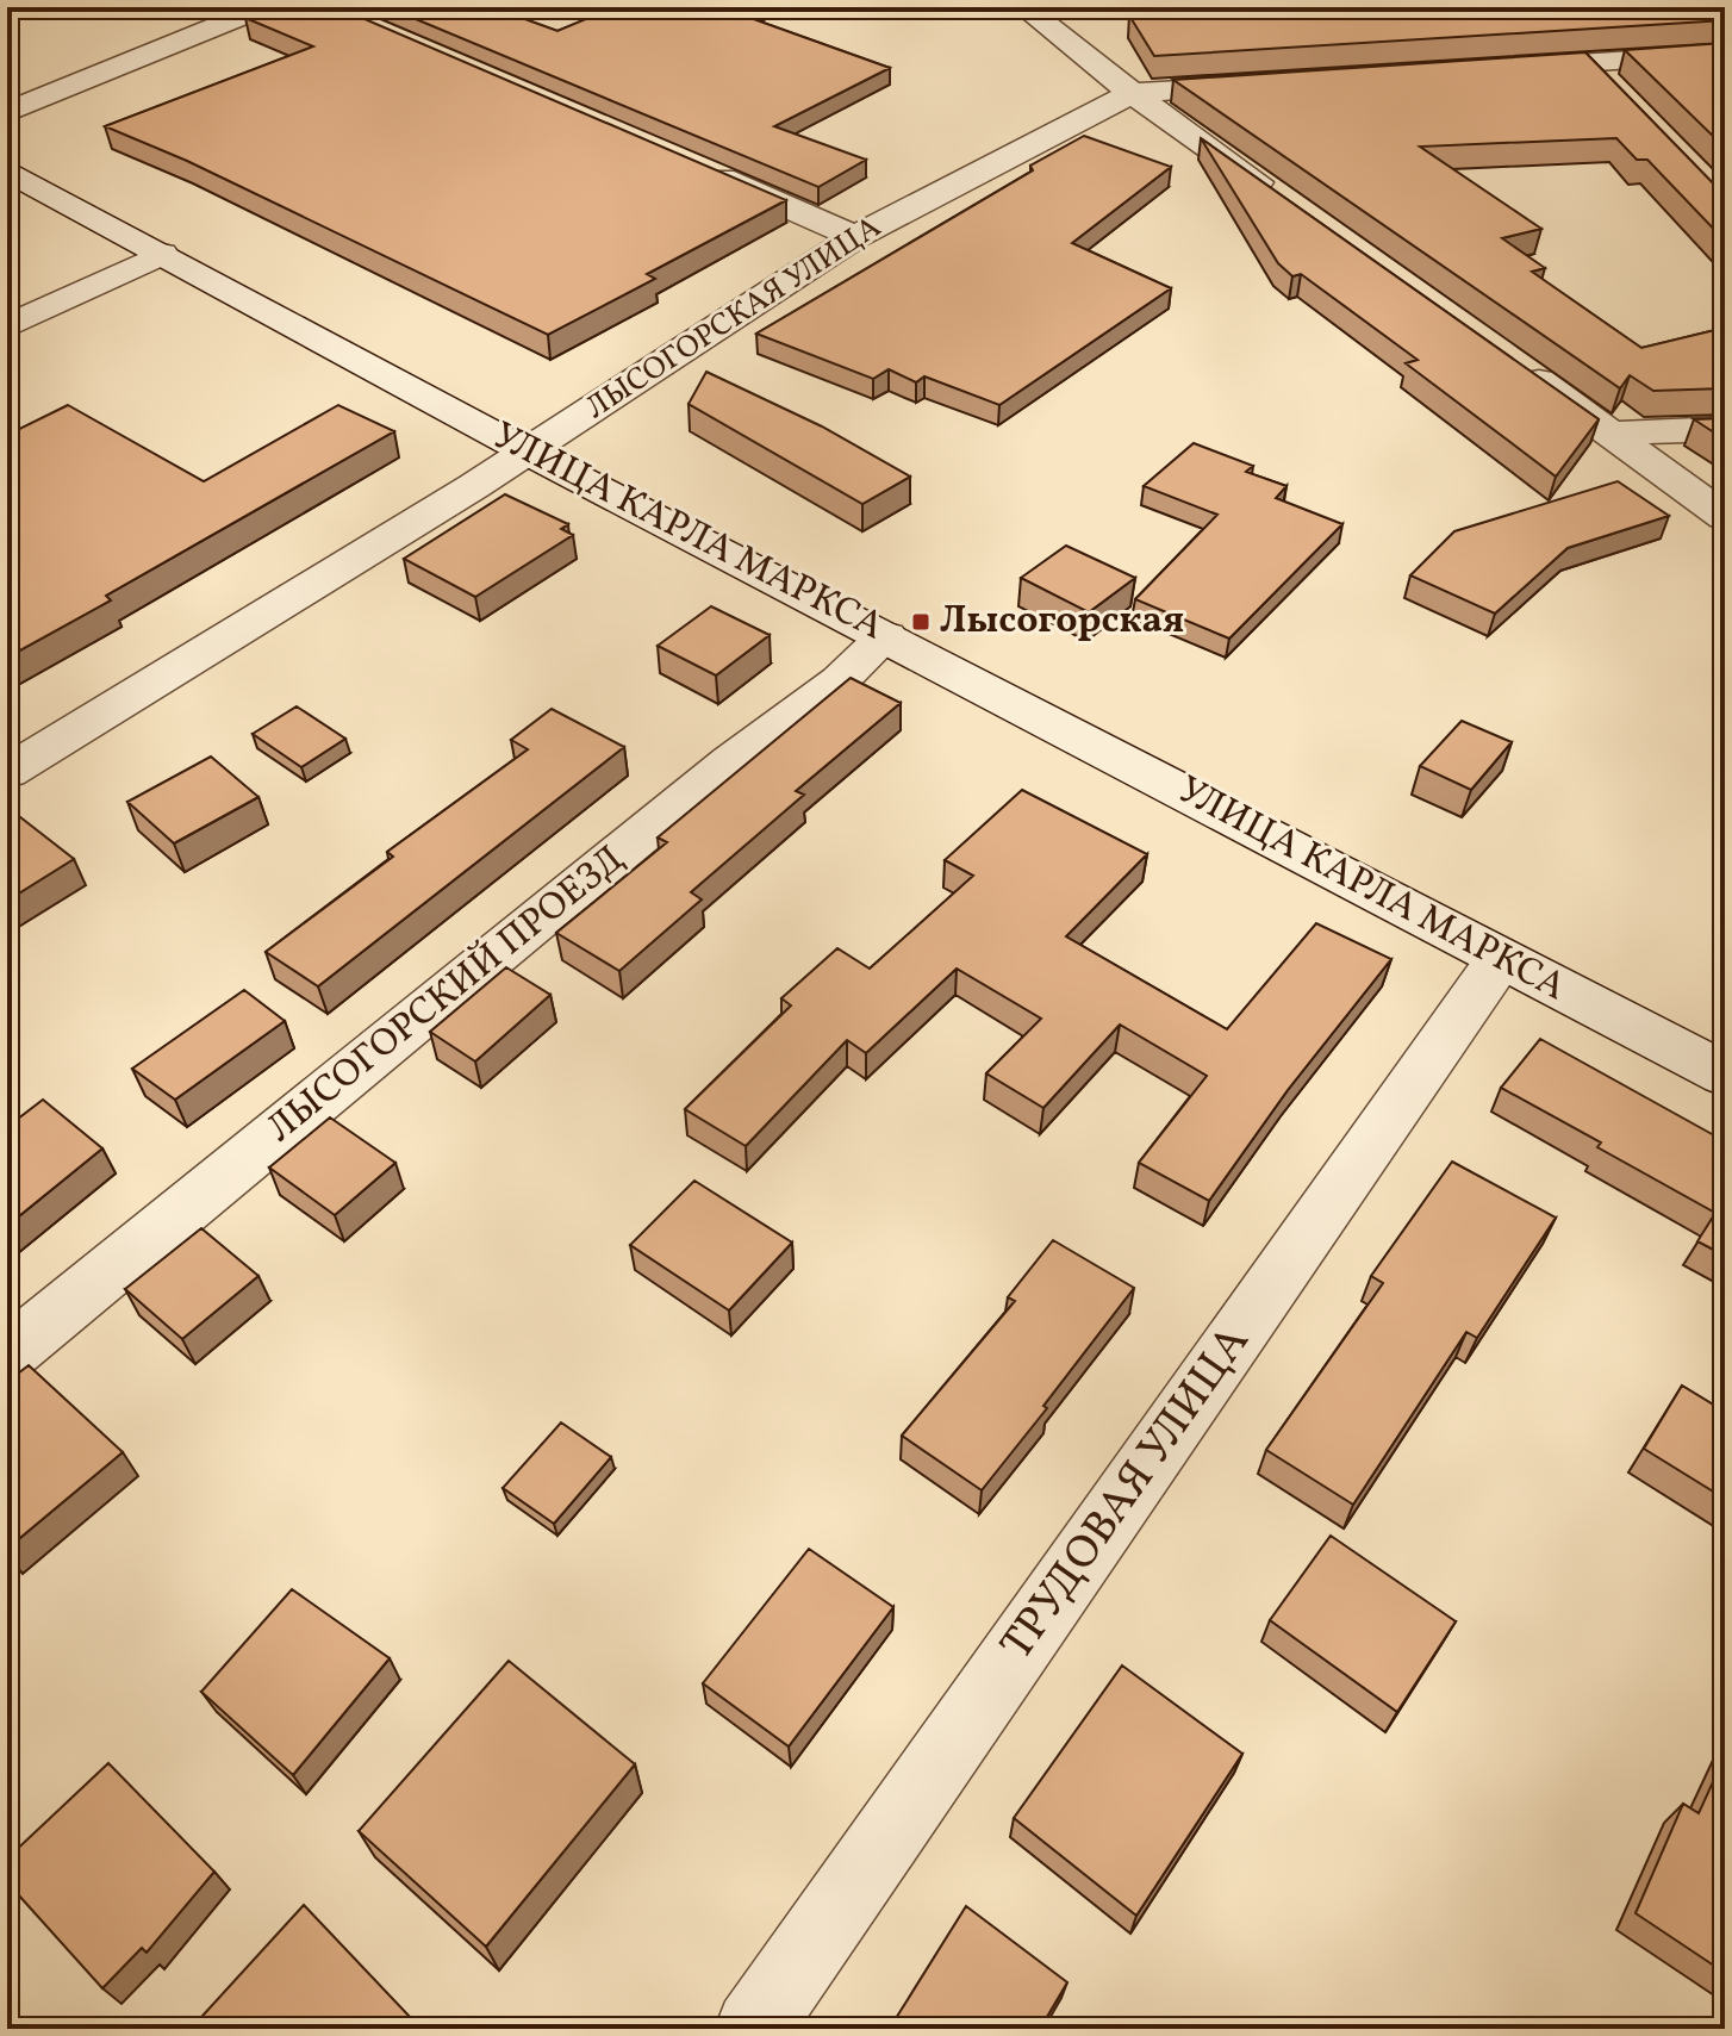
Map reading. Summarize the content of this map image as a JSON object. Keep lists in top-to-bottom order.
{
  "streets": {
    "street": [
      "ЛЫСОГОРСКАЯ УЛИЦА",
      "УЛИЦА КАРЛА МАРКСА",
      "ЛЫСОГОРСКИЙ ПРОЕЗД",
      "ТРУДОВАЯ УЛИЦА"
    ]
  },
  "crossings": [
    ["ЛЫСОГОРСКАЯ УЛИЦА", "УЛИЦА КАРЛА МАРКСА"],
    ["УЛИЦА КАРЛА МАРКСА", "ЛЫСОГОРСКИЙ ПРОЕЗД"],
    ["УЛИЦА КАРЛА МАРКСА", "ТРУДОВАЯ УЛИЦА"]
  ],
  "places": {
    "transit": ["Лысогорская"]
  }
}
